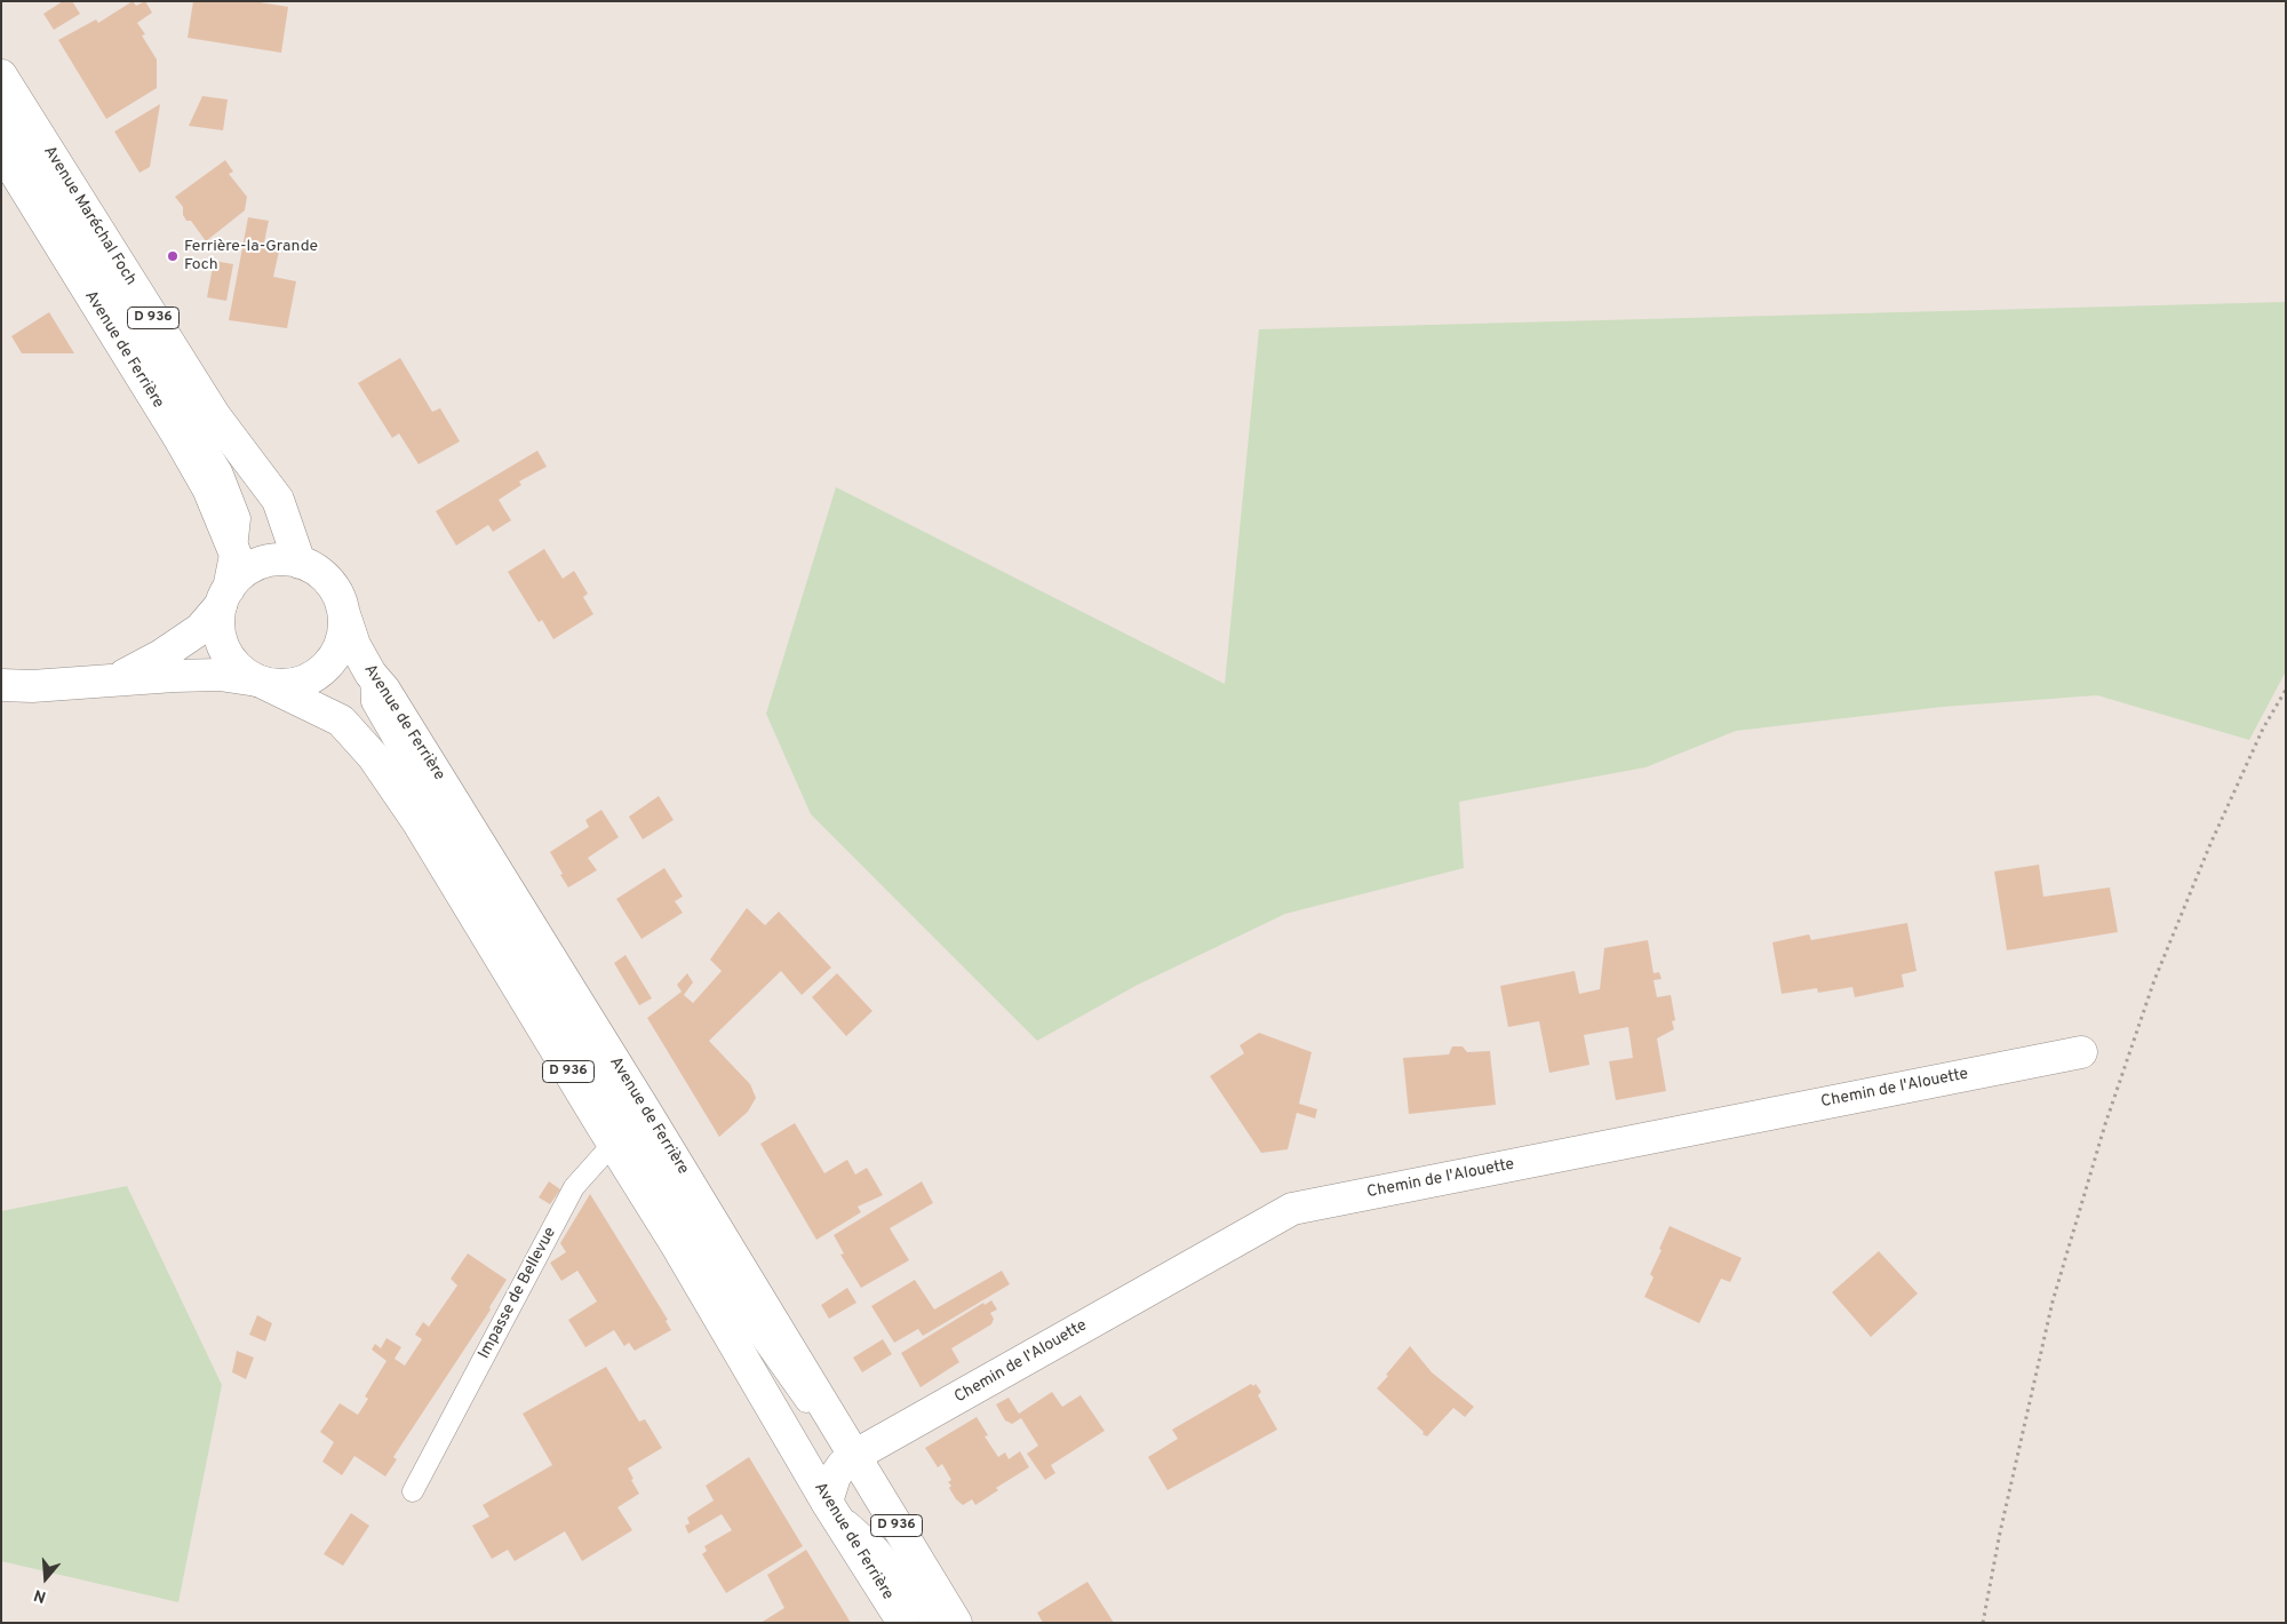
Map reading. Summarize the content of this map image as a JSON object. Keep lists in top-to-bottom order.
{
  "streets": {
    "main road": [
      "Avenue Maréchal Foch",
      "D 936",
      "Avenue de Ferrière",
      "Chemin de l'Alouette"
    ],
    "lane": ["Impasse de Bellevue"]
  },
  "crossings": [
    ["Avenue Maréchal Foch", "Avenue de Ferrière"],
    ["Avenue de Ferrière", "Chemin de l'Alouette"],
    ["Avenue de Ferrière", "Impasse de Bellevue"]
  ],
  "places": ["Ferrière-la-Grande Foch"],
  "north": "bottom"
}
